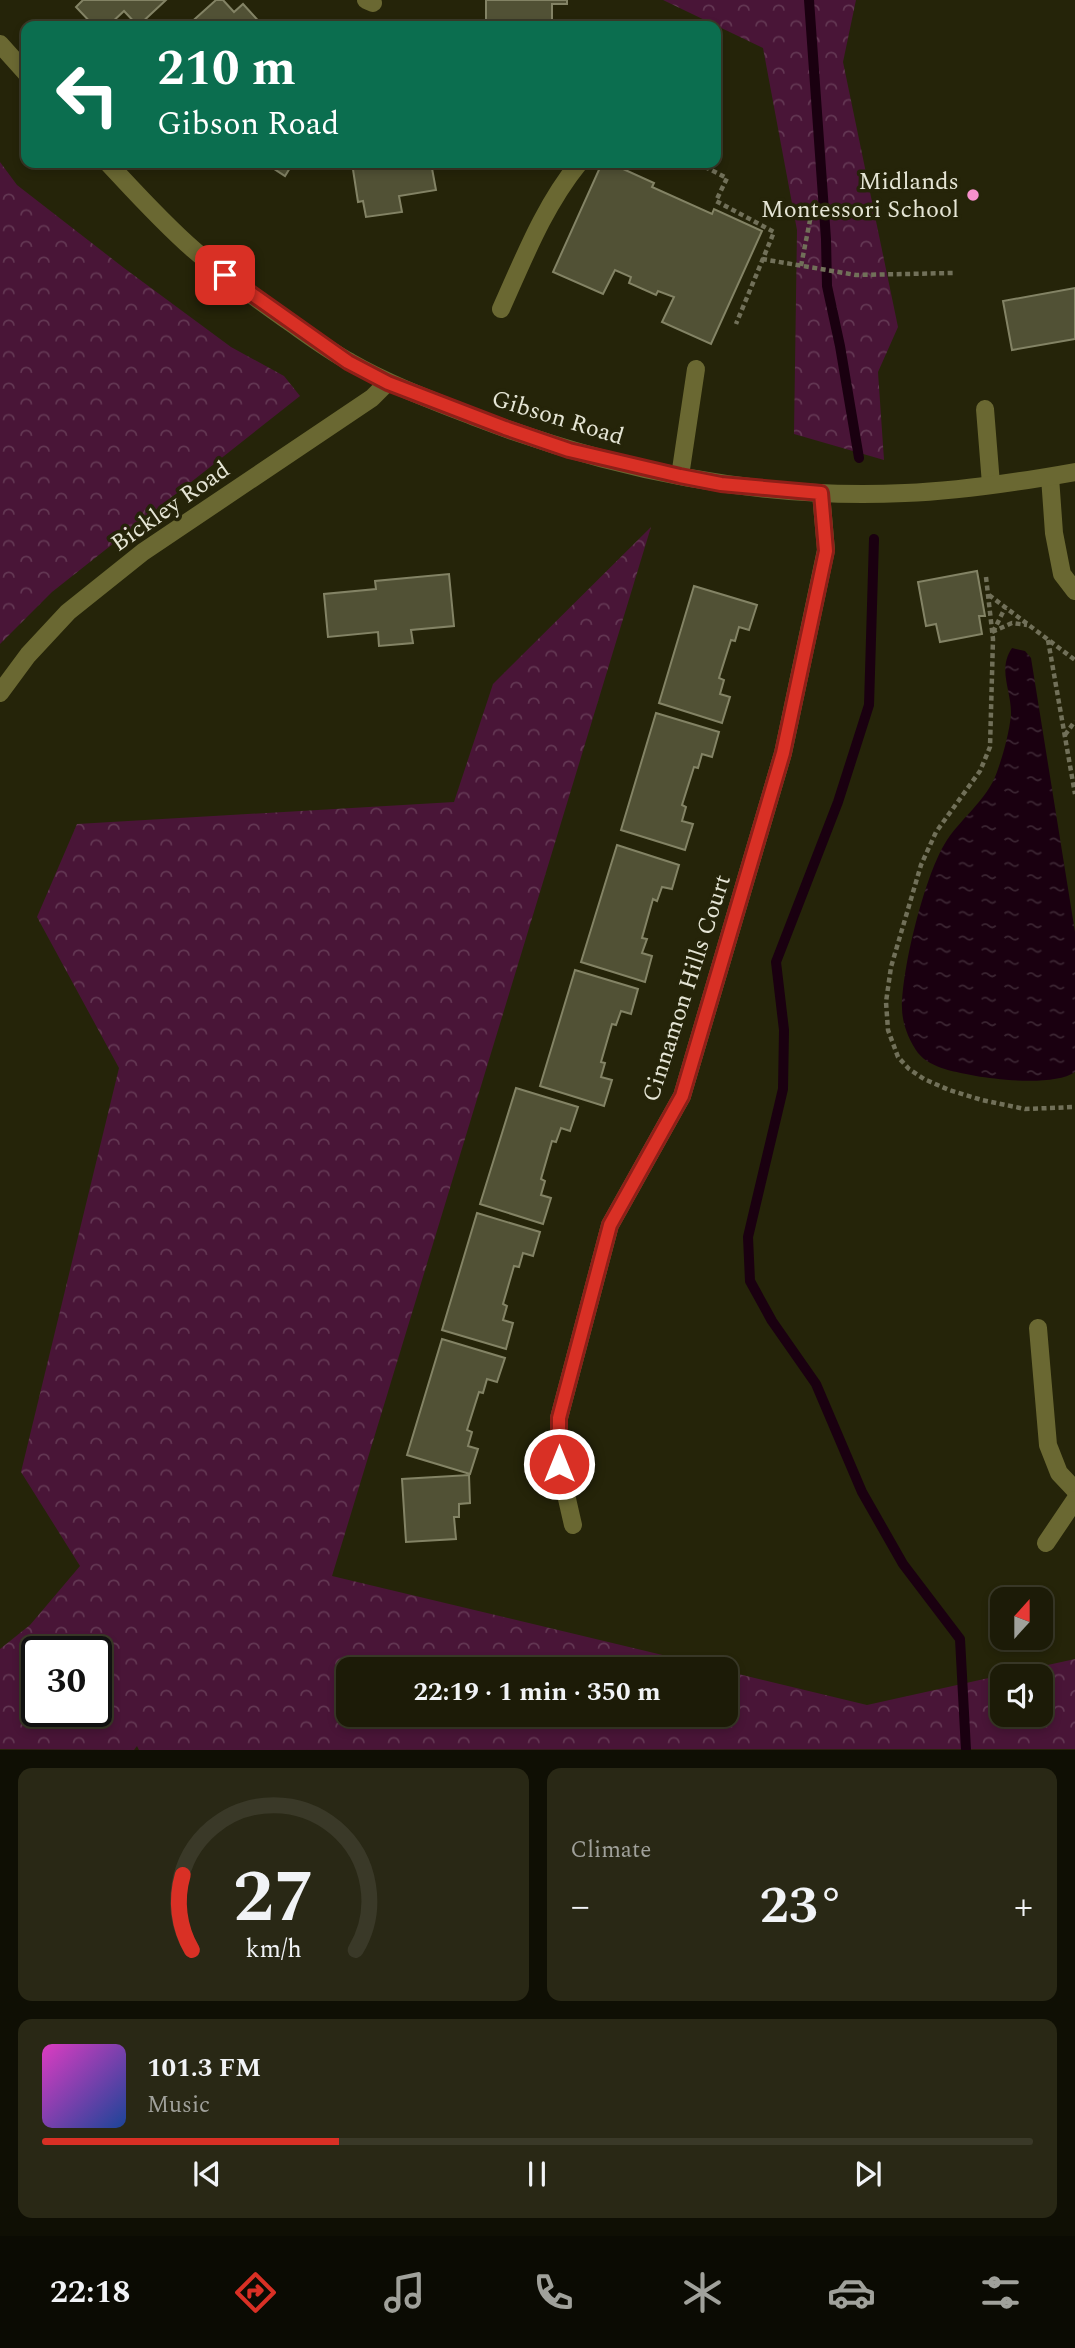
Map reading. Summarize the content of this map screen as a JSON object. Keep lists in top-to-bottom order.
{
  "streets": {
    "street": ["Gibson Road", "Bickley Road", "Cinnamon Hills Court"]
  },
  "crossings": [
    ["Gibson Road", "Bickley Road"],
    ["Gibson Road", "Cinnamon Hills Court"]
  ],
  "places": ["Midlands Montessori School"],
  "north": "top",
  "page": {
    "turn": ["210 m", "Gibson Road"],
    "limit": "30",
    "trip": "22:19 · 1 min · 350 m",
    "tile": "Climate",
    "heat": ["−", "23°", "+"],
    "song": ["101.3 FM", "Music"],
    "tabs": "22:18",
    "gauge": ["27", "km/h"]
  }
}
